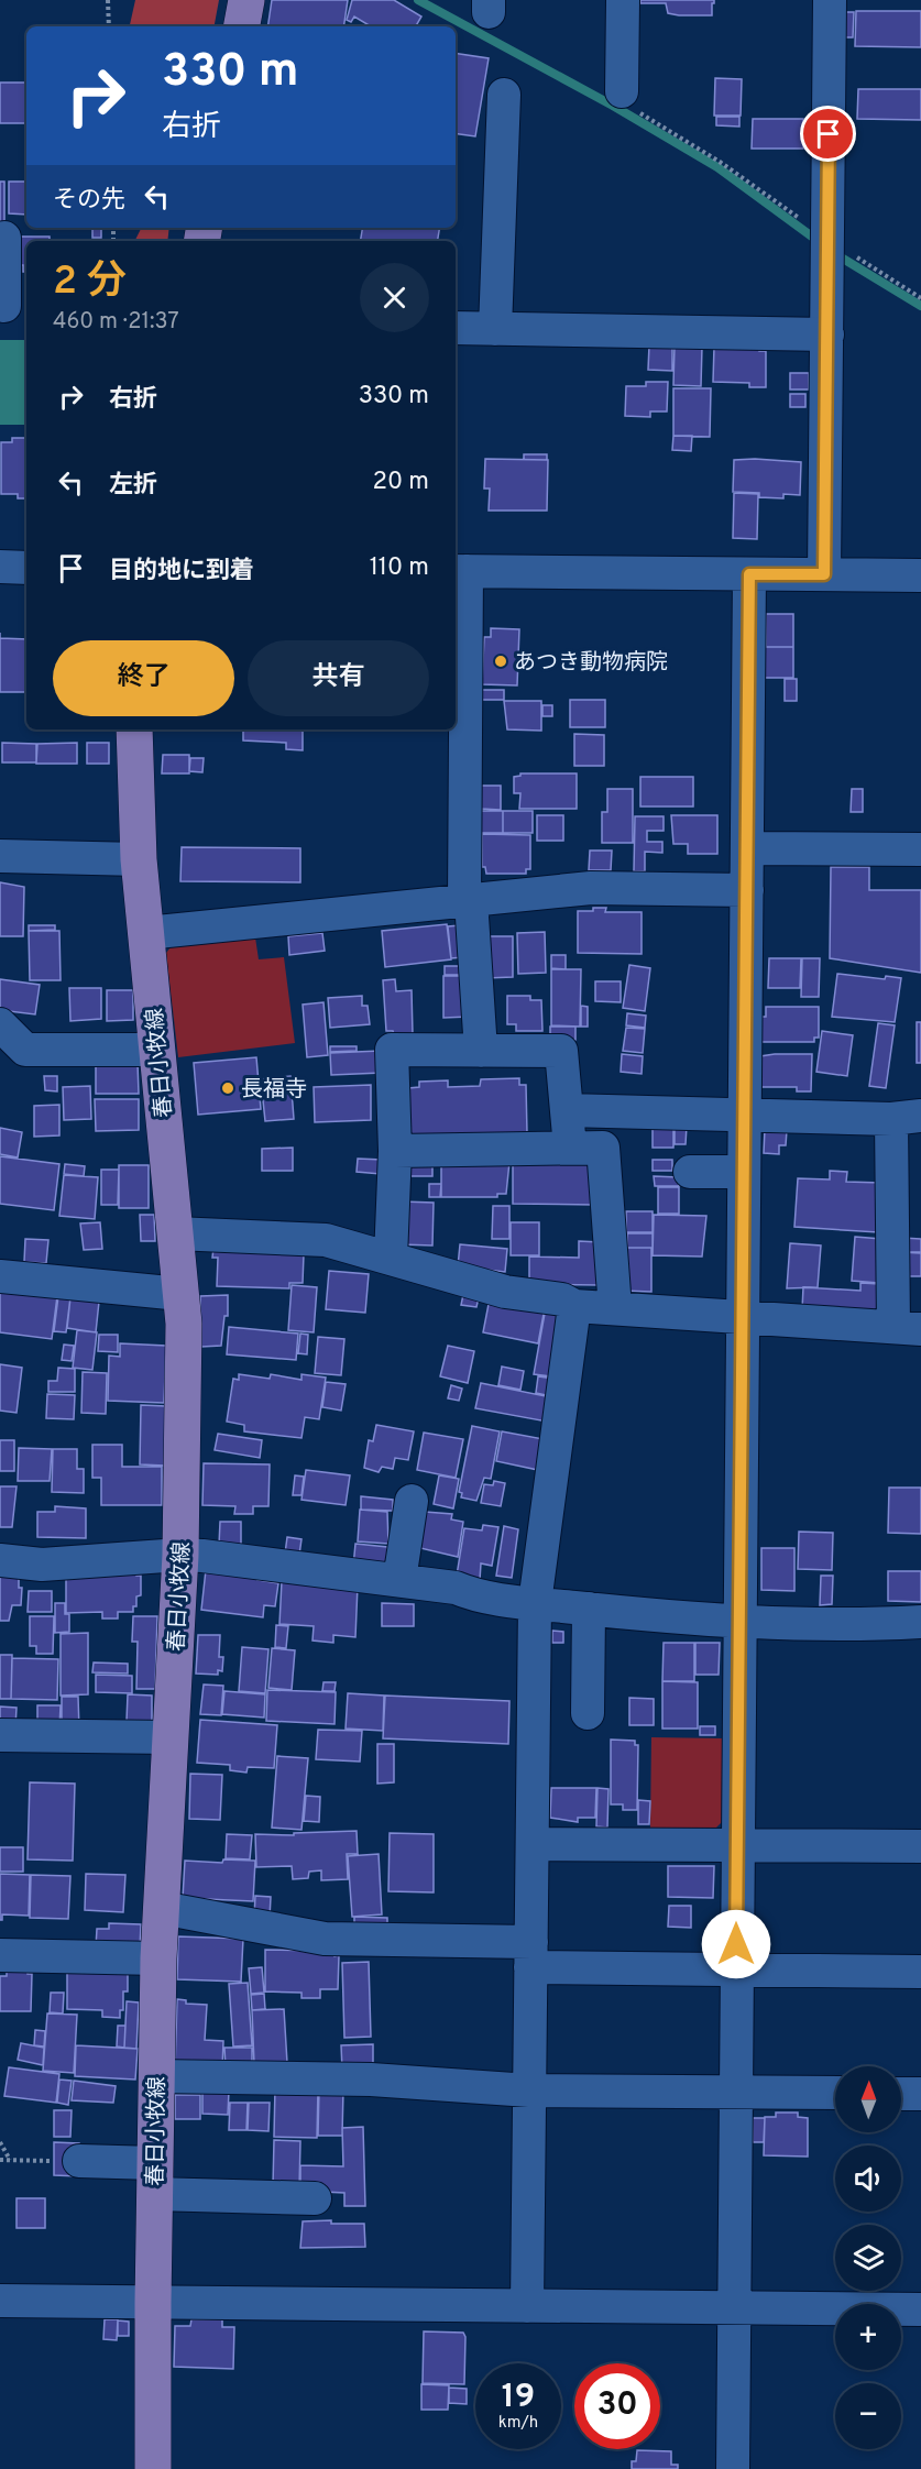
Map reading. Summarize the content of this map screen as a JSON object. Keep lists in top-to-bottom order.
{
  "streets": {
    "main road": ["春日小牧線"]
  },
  "places": ["あつき動物病院", "長福寺"],
  "north": "top",
  "page": {
    "turn": ["330 m", "右折"],
    "then": "その先",
    "heading": ["2 分", "460 m · 21:37"],
    "list": [
      {
        "name": "右折",
        "value": "330 m"
      },
      {
        "name": "左折",
        "value": "20 m"
      },
      {
        "name": "目的地に到着",
        "value": "110 m"
      }
    ],
    "buttons": ["終了", "共有"],
    "map_buttons": ["+", "−"],
    "speed": "19 km/h",
    "limit": "30"
  }
}
